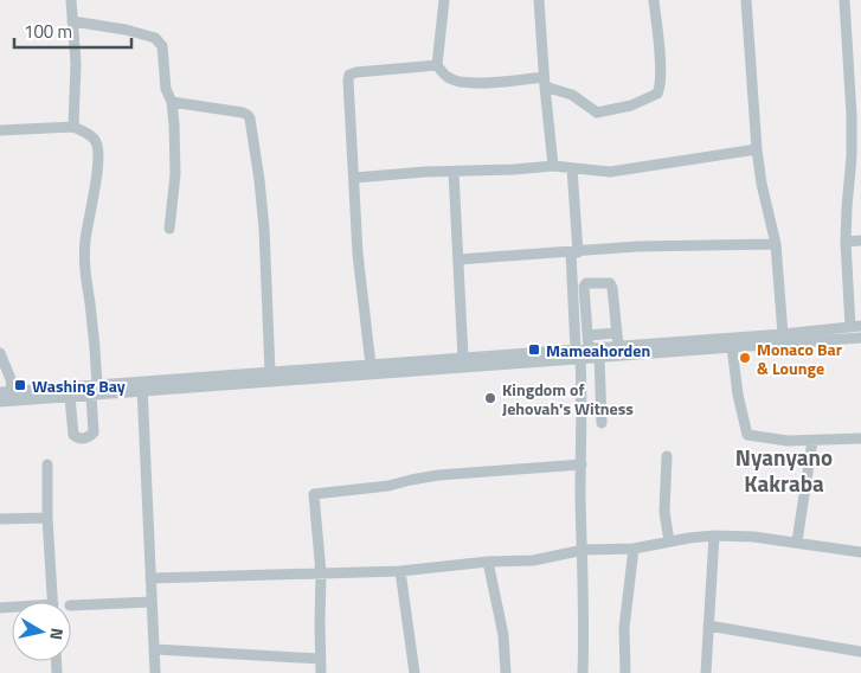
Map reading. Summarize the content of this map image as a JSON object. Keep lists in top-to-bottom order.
{
  "districts": ["Nyanyano Kakraba"],
  "places": {
    "transit": ["Mameahorden", "Washing Bay"],
    "other": ["Monaco Bar & Lounge", "Kingdom of Jehovah's Witness"]
  },
  "scale_bar": "100 m",
  "north": "right"
}
